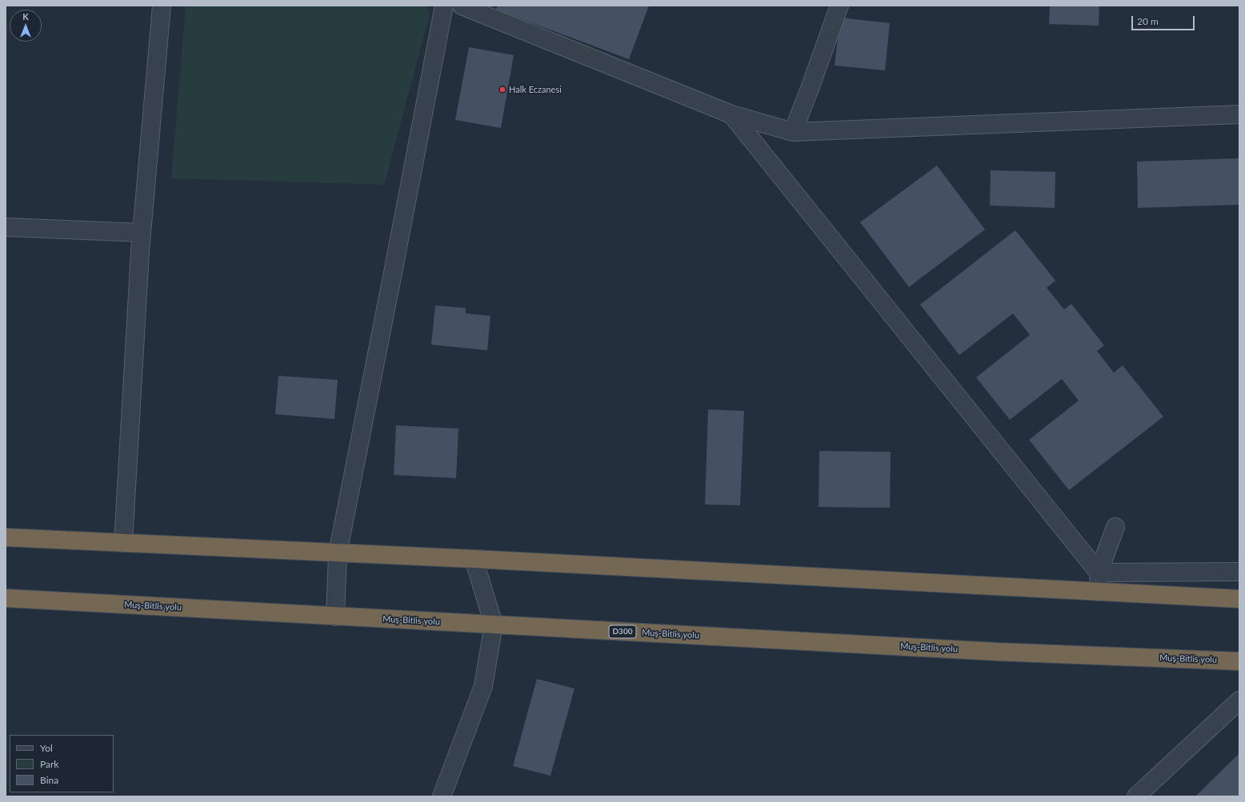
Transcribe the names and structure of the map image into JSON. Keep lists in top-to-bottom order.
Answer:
{
  "streets": {
    "highway": ["Muş-Bitlis yolu", "D300"]
  },
  "places": ["Halk Eczanesi"],
  "legend": ["Yol", "Park", "Bina"],
  "scale_bar": "20 m",
  "north": "top"
}
